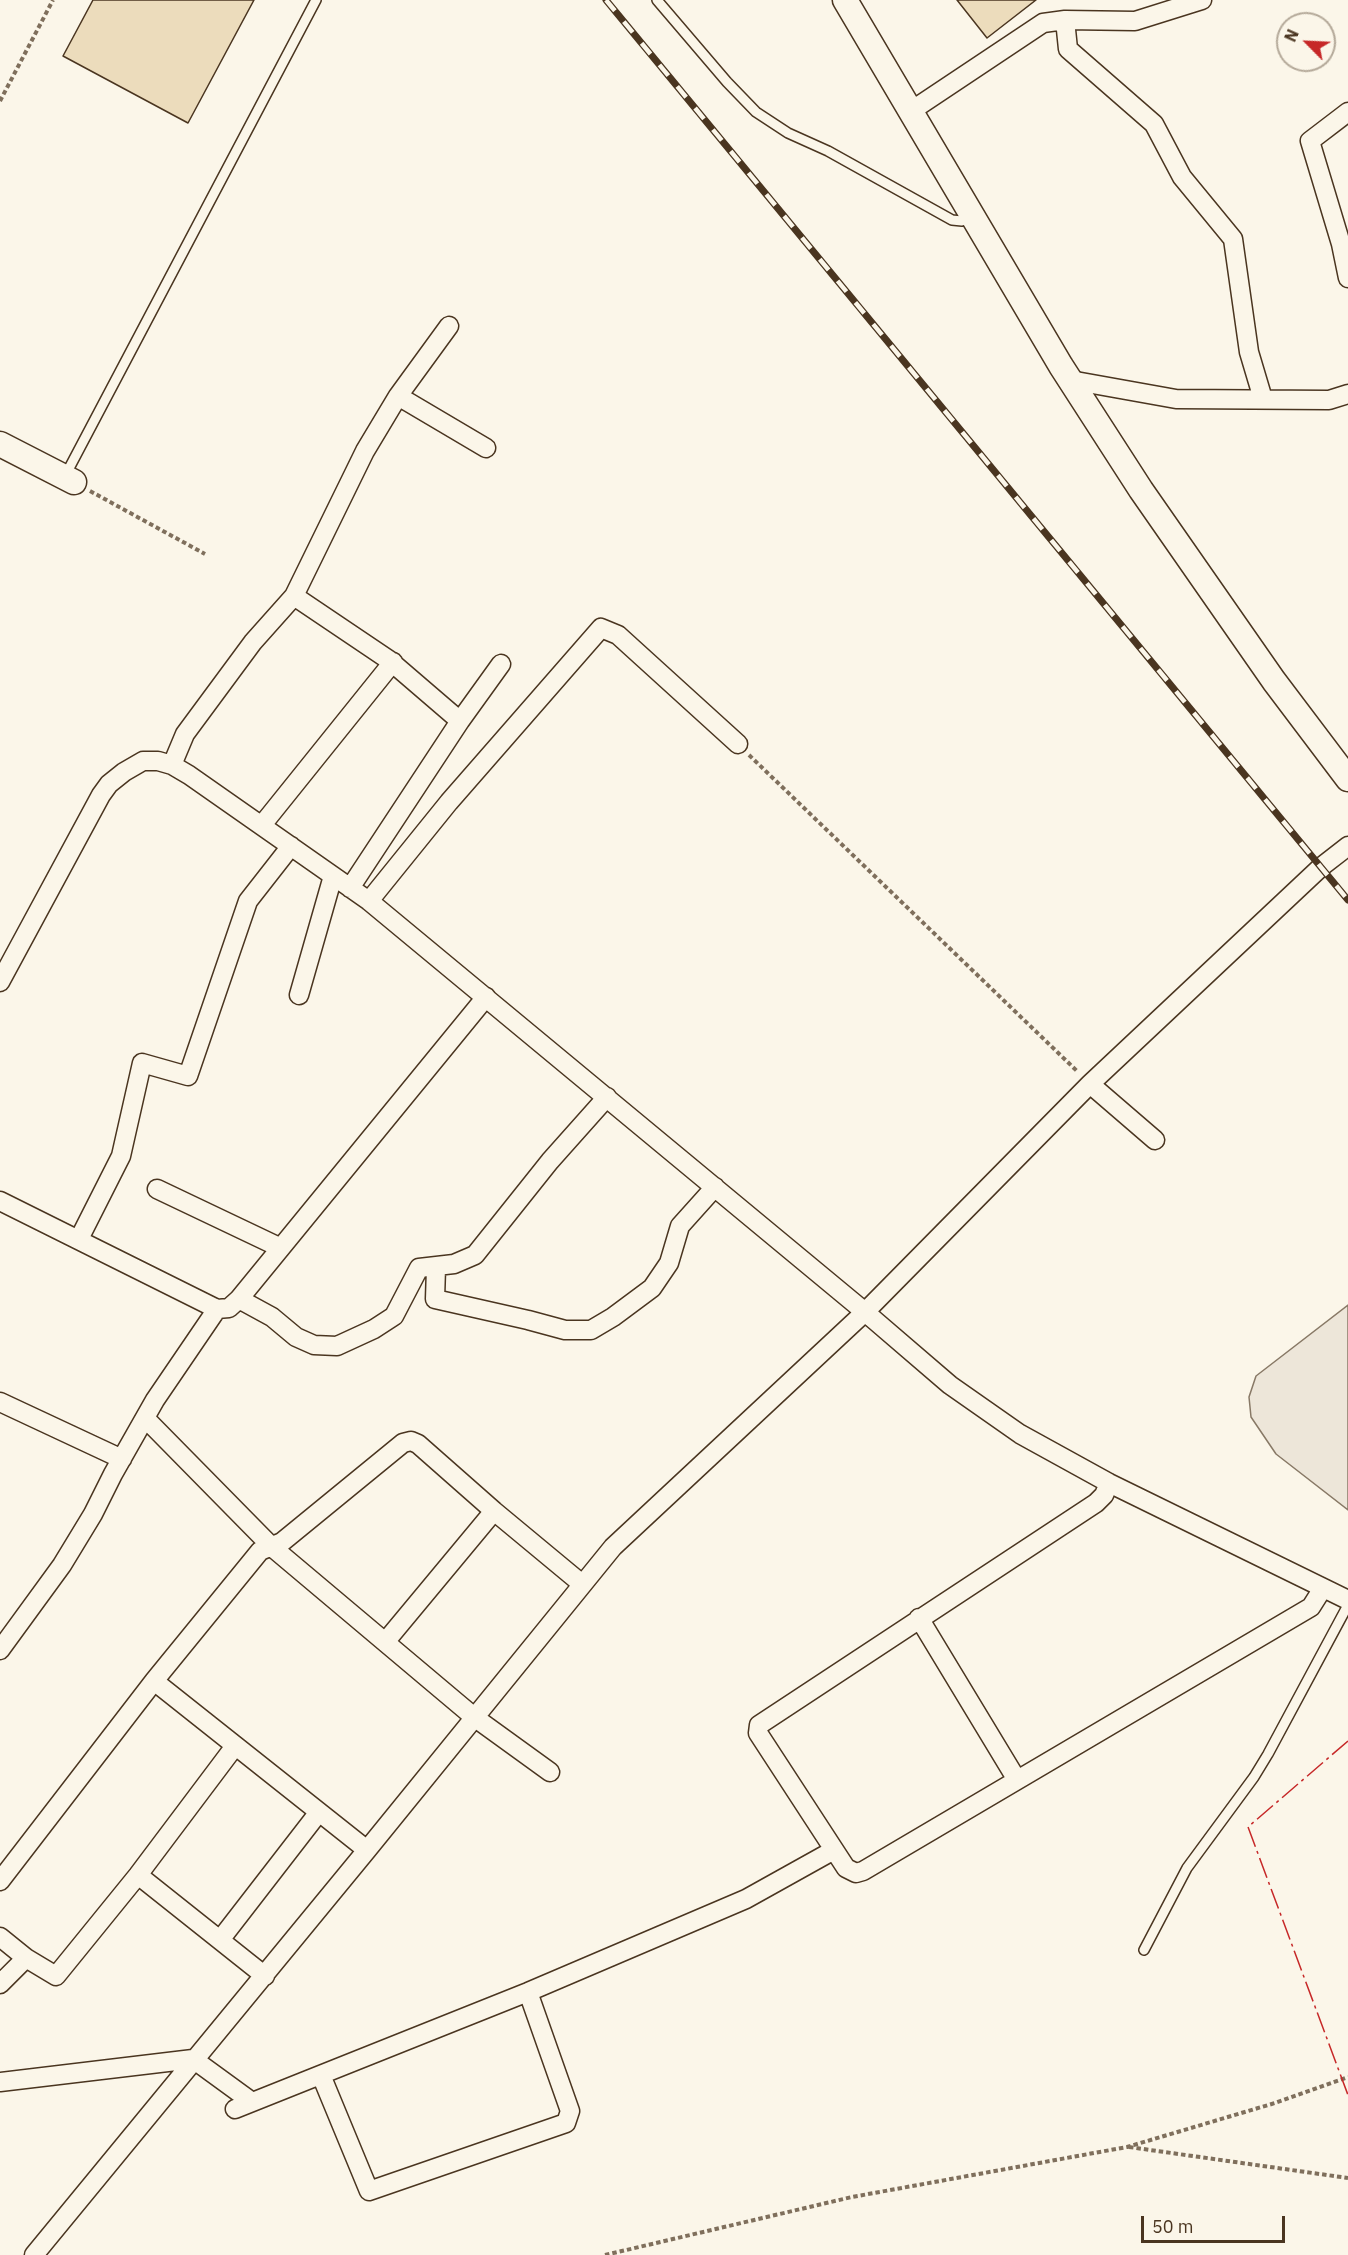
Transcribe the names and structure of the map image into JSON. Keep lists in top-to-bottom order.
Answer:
{
  "scale_bar": "50 m",
  "north": "top left"
}
